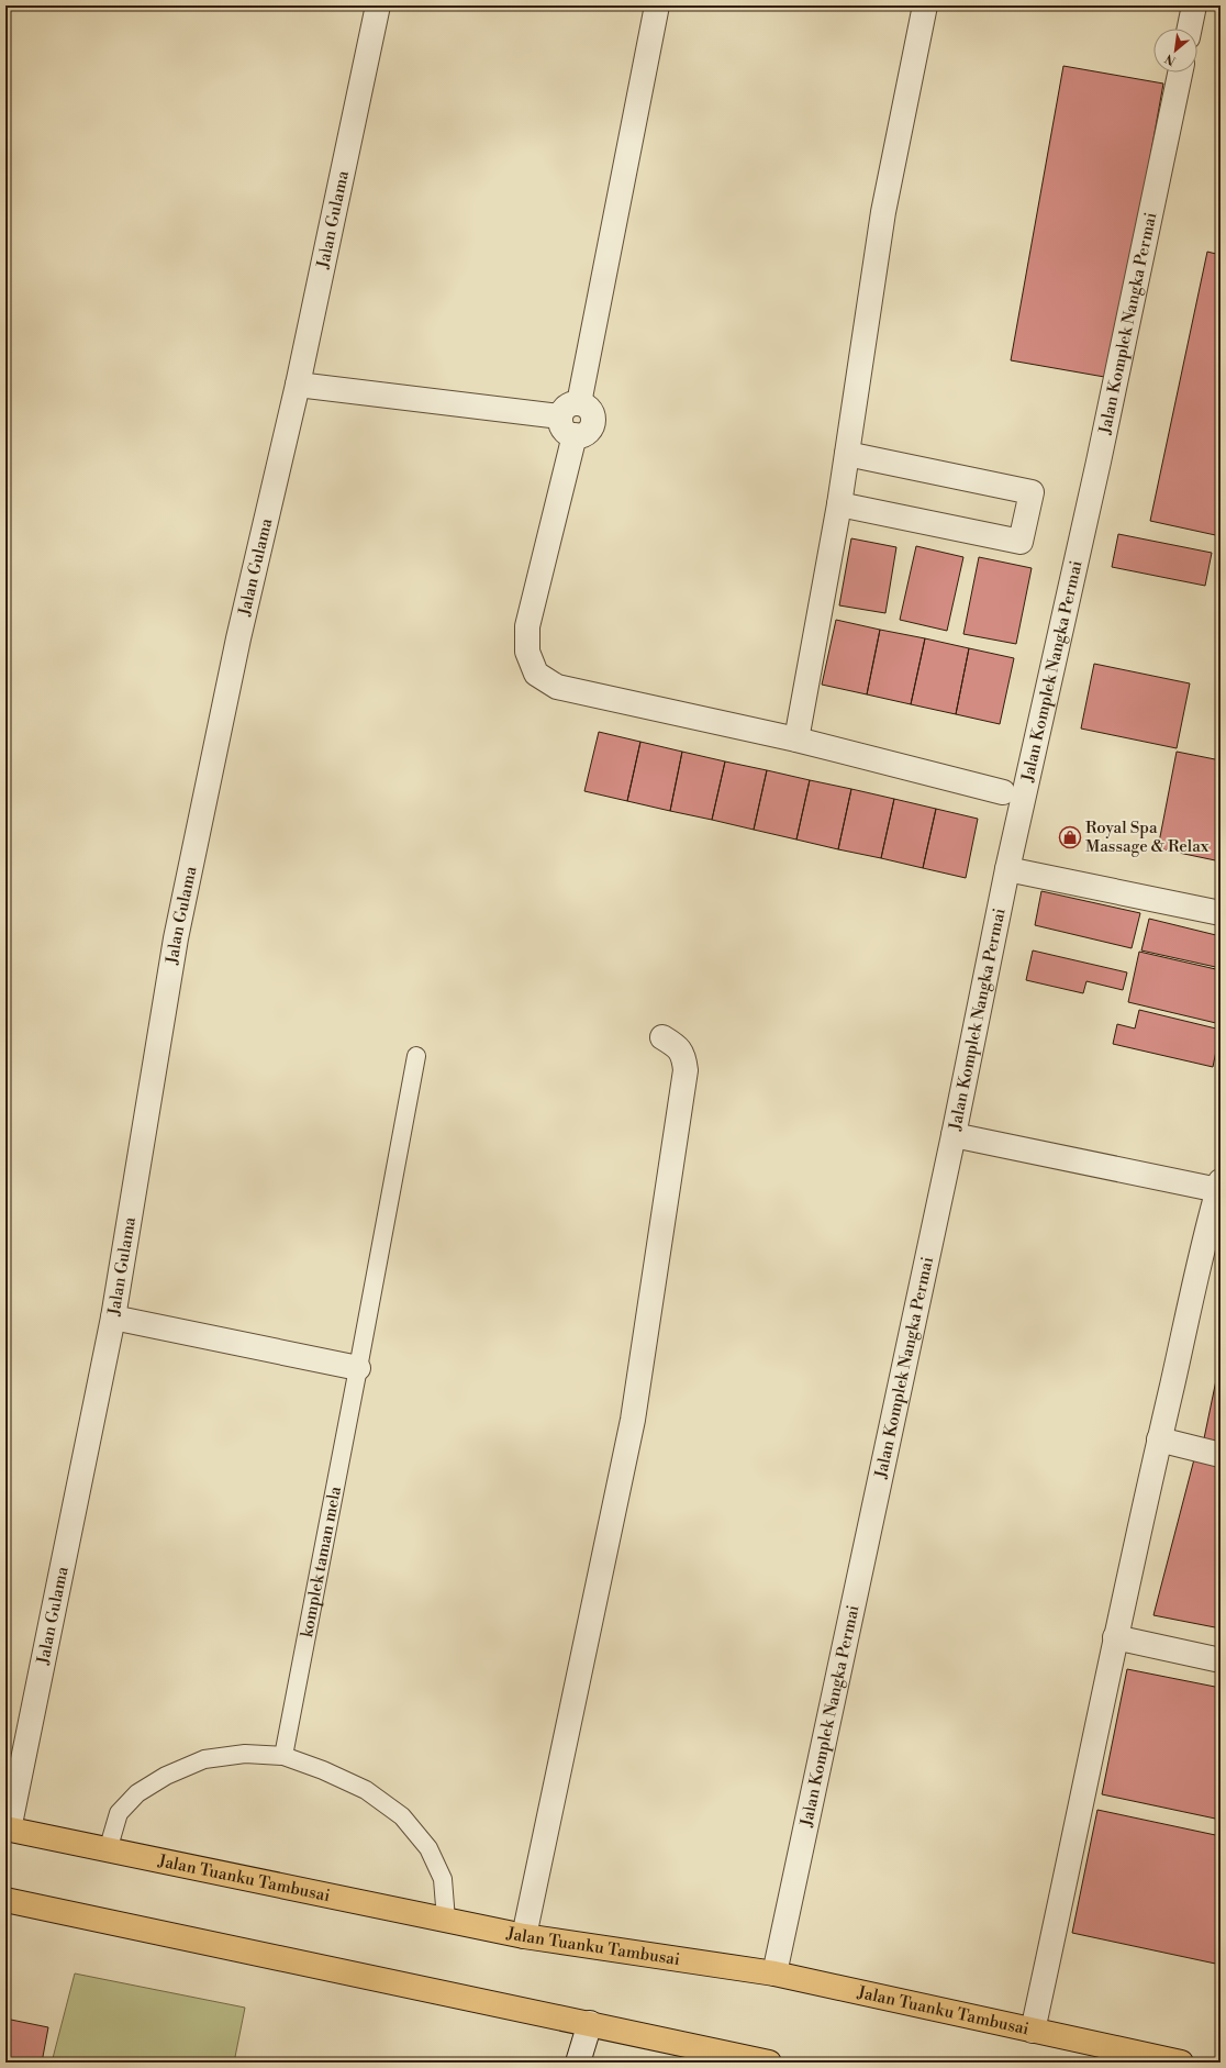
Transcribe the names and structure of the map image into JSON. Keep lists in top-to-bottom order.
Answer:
{
  "streets": {
    "main road": ["Jalan Tuanku Tambusai"],
    "street": ["Jalan Gulama", "Jalan Komplek Nangka Permai"],
    "lane": ["komplek taman mela"]
  },
  "crossings": [
    ["Jalan Gulama", "Jalan Tuanku Tambusai"],
    ["Jalan Komplek Nangka Permai", "Jalan Tuanku Tambusai"]
  ],
  "places": {
    "shop": ["Royal Spa Massage & Relax"]
  },
  "north": "bottom left"
}
